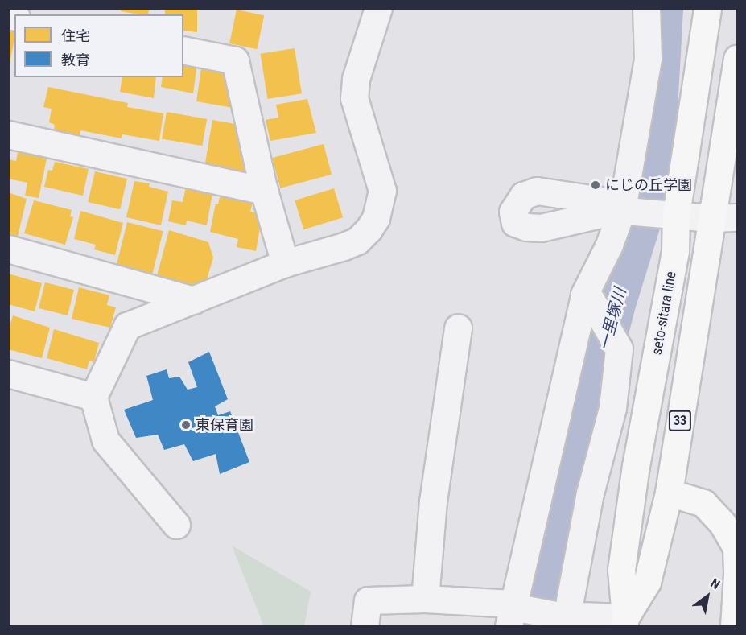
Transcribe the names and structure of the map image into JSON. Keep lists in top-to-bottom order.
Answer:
{
  "streets": {
    "main road": ["seto-sitara line", "33"]
  },
  "crossings": [
    ["seto-sitara line", "33"]
  ],
  "water": ["一里塚川"],
  "places": ["にじの丘学園", "東保育園"],
  "legend": ["住宅", "教育"],
  "north": "top right"
}
